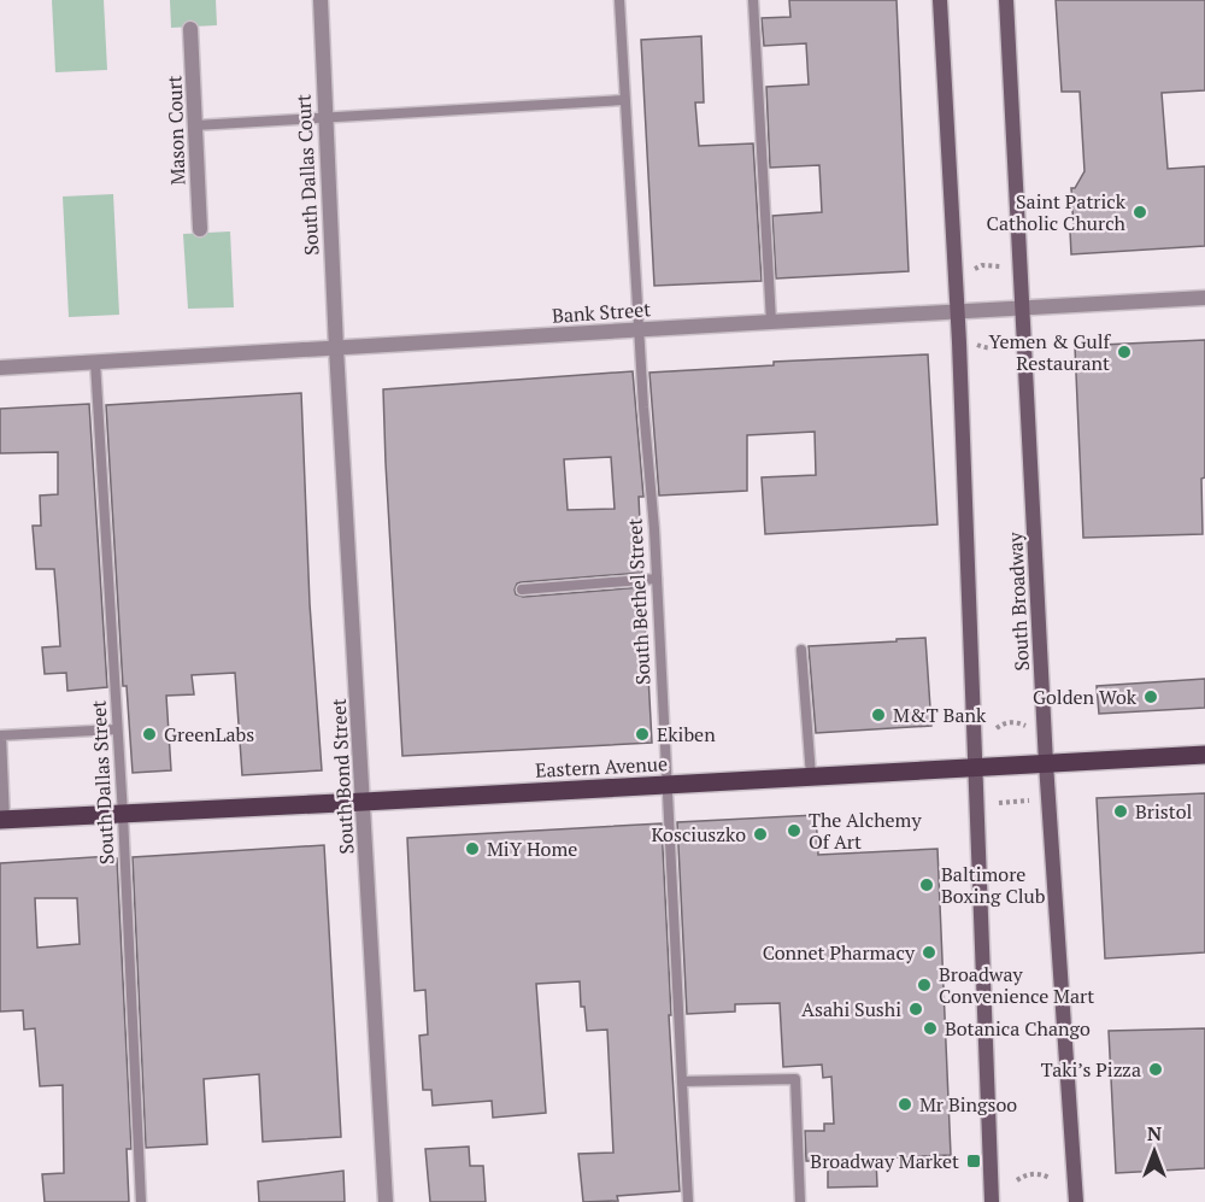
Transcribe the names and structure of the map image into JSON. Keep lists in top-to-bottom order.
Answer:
{
  "streets": {
    "main road": ["South Broadway", "Eastern Avenue"],
    "street": [
      "Mason Court",
      "South Dallas Court",
      "Bank Street",
      "South Bond Street"
    ],
    "lane": ["South Bethel Street", "South Dallas Street"]
  },
  "crossings": [
    ["South Dallas Court", "Bank Street"],
    ["South Dallas Court", "South Bond Street"],
    ["Bank Street", "South Bethel Street"],
    ["Bank Street", "South Broadway"],
    ["Bank Street", "South Bond Street"],
    ["Bank Street", "South Dallas Street"],
    ["South Bethel Street", "Eastern Avenue"],
    ["South Broadway", "Eastern Avenue"],
    ["Eastern Avenue", "South Bond Street"],
    ["Eastern Avenue", "South Dallas Street"]
  ],
  "places": {
    "other": [
      "Saint Patrick Catholic Church",
      "Yemen & Gulf Restaurant",
      "Golden Wok",
      "M&T Bank",
      "GreenLabs",
      "Ekiben",
      "Bristol",
      "The Alchemy Of Art",
      "Kosciuszko",
      "MiY Home",
      "Baltimore Boxing Club",
      "Connet Pharmacy",
      "Broadway Convenience Mart",
      "Asahi Sushi",
      "Botanica Chango",
      "Taki’s Pizza",
      "Mr Bingsoo"
    ],
    "transit": ["Broadway Market"]
  },
  "north": "top"
}
